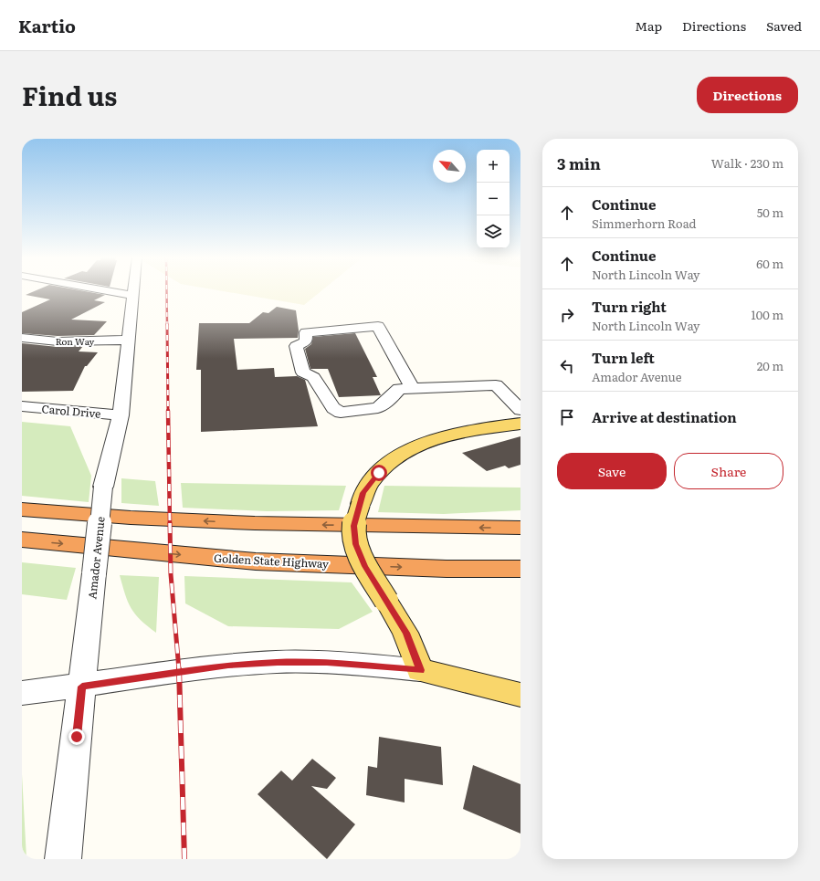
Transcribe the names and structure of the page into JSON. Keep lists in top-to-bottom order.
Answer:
{
  "streets": {
    "highway": ["Golden State Highway"],
    "street": ["Ron Way", "Carol Drive", "Amador Avenue"]
  },
  "crossings": [
    ["Ron Way", "Amador Avenue"],
    ["Carol Drive", "Amador Avenue"]
  ],
  "north": "top left",
  "page": {
    "header": "Kartio",
    "nav": ["Map", "Directions", "Saved"],
    "title": "Find us",
    "buttons": [
      "Directions",
      ["Save", "Share"]
    ],
    "heading": ["3 min", "Walk · 230 m"],
    "map_buttons": ["+", "−"],
    "list": [
      ["Continue", "Simmerhorn Road", "50 m"],
      ["Continue", "North Lincoln Way", "60 m"],
      ["Turn right", "North Lincoln Way", "100 m"],
      ["Turn left", "Amador Avenue", "20 m"],
      "Arrive at destination"
    ]
  }
}
